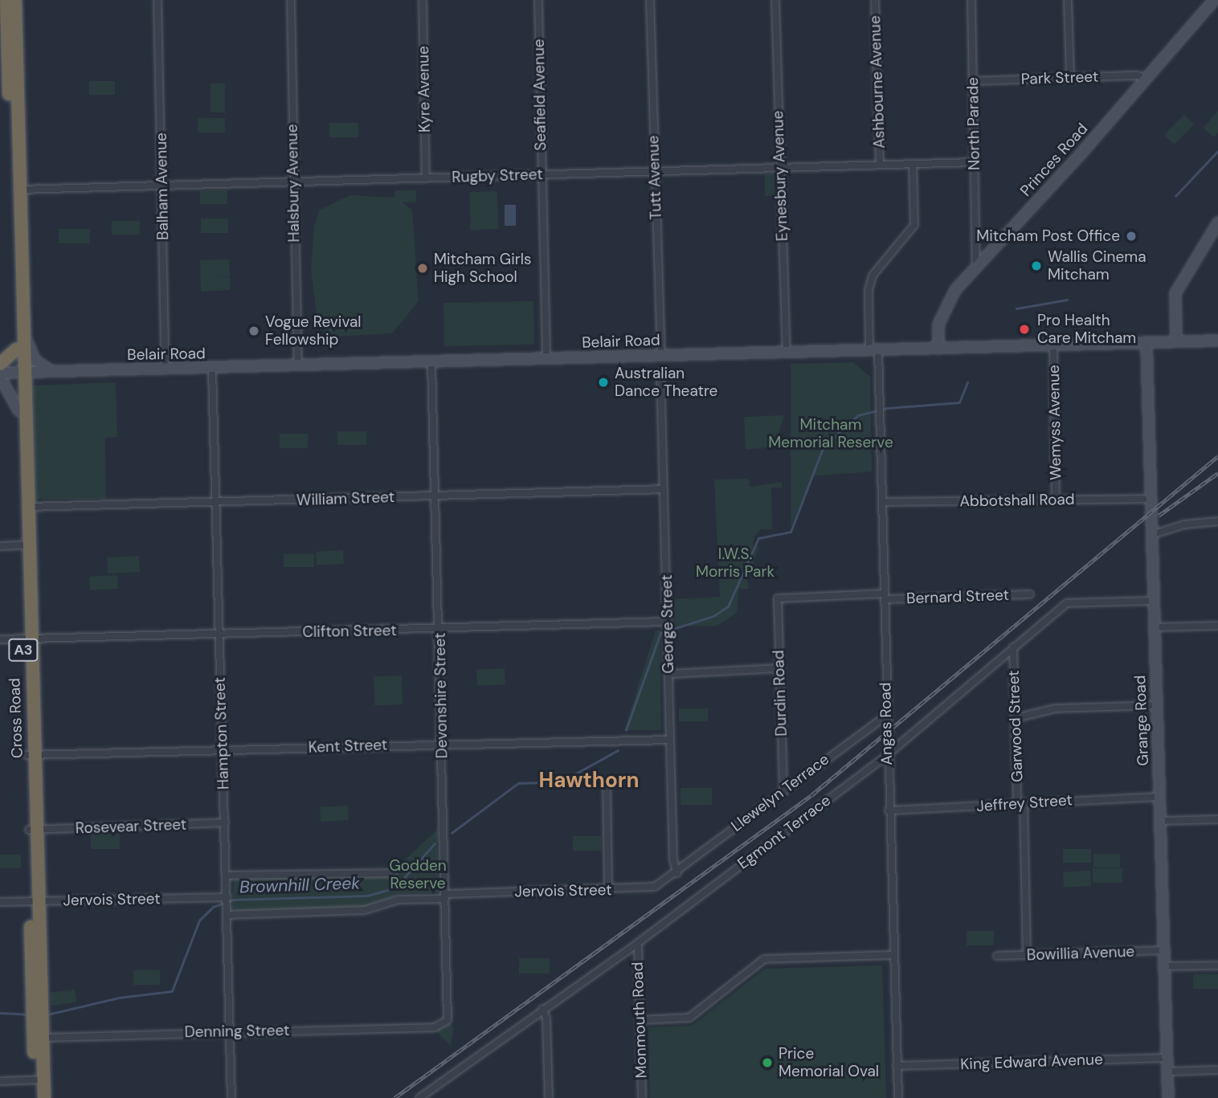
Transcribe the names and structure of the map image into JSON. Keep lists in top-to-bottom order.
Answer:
{
  "streets": {
    "highway": ["A3", "Cross Road"],
    "street": [
      "Park Street",
      "Ashbourne Avenue",
      "Kyre Avenue",
      "Seafield Avenue",
      "North Parade",
      "Princes Road",
      "Rugby Street",
      "Eynesbury Avenue",
      "Tutt Avenue",
      "Halsbury Avenue",
      "Balham Avenue",
      "Belair Road",
      "Wemyss Avenue",
      "William Street",
      "Abbotshall Road",
      "Bernard Street",
      "George Street",
      "Clifton Street",
      "Durdin Road",
      "Devonshire Street",
      "Grange Road",
      "Angas Road",
      "Garwood Street",
      "Hampton Street",
      "Kent Street",
      "Llewelyn Terrace",
      "Jeffrey Street",
      "Rosevear Street",
      "Egmont Terrace",
      "Jervois Street",
      "Bowillia Avenue",
      "Monmouth Road",
      "Denning Street",
      "King Edward Avenue"
    ]
  },
  "crossings": [
    ["Park Street", "North Parade"],
    ["Park Street", "Princes Road"],
    ["Ashbourne Avenue", "Rugby Street"],
    ["Kyre Avenue", "Rugby Street"],
    ["Seafield Avenue", "Rugby Street"],
    ["Seafield Avenue", "Belair Road"],
    ["North Parade", "Princes Road"],
    ["North Parade", "Rugby Street"],
    ["Princes Road", "Belair Road"],
    ["Rugby Street", "Eynesbury Avenue"],
    ["Rugby Street", "Tutt Avenue"],
    ["Rugby Street", "Halsbury Avenue"],
    ["Rugby Street", "Balham Avenue"],
    ["Rugby Street", "Cross Road"],
    ["Rugby Street", "Angas Road"],
    ["Eynesbury Avenue", "Belair Road"],
    ["Tutt Avenue", "Belair Road"],
    ["Halsbury Avenue", "Belair Road"],
    ["Balham Avenue", "Belair Road"],
    ["Belair Road", "Wemyss Avenue"],
    ["Belair Road", "Devonshire Street"],
    ["Belair Road", "Cross Road"],
    ["Belair Road", "Grange Road"],
    ["Belair Road", "Angas Road"],
    ["Belair Road", "Hampton Street"],
    ["Wemyss Avenue", "Abbotshall Road"],
    ["William Street", "George Street"],
    ["William Street", "Devonshire Street"],
    ["William Street", "Cross Road"],
    ["William Street", "Hampton Street"],
    ["Abbotshall Road", "Grange Road"],
    ["Abbotshall Road", "Angas Road"],
    ["Bernard Street", "Durdin Road"],
    ["Bernard Street", "Angas Road"],
    ["George Street", "Clifton Street"],
    ["George Street", "Kent Street"],
    ["George Street", "Llewelyn Terrace"],
    ["George Street", "Jervois Street"],
    ["Clifton Street", "Devonshire Street"],
    ["Clifton Street", "Cross Road"],
    ["Clifton Street", "Hampton Street"],
    ["Durdin Road", "Llewelyn Terrace"],
    ["Devonshire Street", "Kent Street"],
    ["Devonshire Street", "Jervois Street"],
    ["Devonshire Street", "Denning Street"],
    ["Cross Road", "Kent Street"],
    ["Cross Road", "Rosevear Street"],
    ["Cross Road", "Jervois Street"],
    ["Cross Road", "Denning Street"],
    ["Grange Road", "Jeffrey Street"],
    ["Grange Road", "Egmont Terrace"],
    ["Grange Road", "Bowillia Avenue"],
    ["Grange Road", "King Edward Avenue"],
    ["Angas Road", "Llewelyn Terrace"],
    ["Angas Road", "Jeffrey Street"],
    ["Angas Road", "Egmont Terrace"],
    ["Angas Road", "King Edward Avenue"],
    ["Garwood Street", "Jeffrey Street"],
    ["Garwood Street", "Egmont Terrace"],
    ["Garwood Street", "Bowillia Avenue"],
    ["Hampton Street", "Kent Street"],
    ["Hampton Street", "Rosevear Street"],
    ["Hampton Street", "Jervois Street"],
    ["Hampton Street", "Denning Street"],
    ["Llewelyn Terrace", "Jervois Street"],
    ["Egmont Terrace", "Monmouth Road"]
  ],
  "districts": ["Hawthorn"],
  "water": ["Brownhill Creek"],
  "parks": ["Mitcham Memorial Reserve", "I.W.S. Morris Park", "Godden Reserve"],
  "places": [
    "Mitcham Post Office",
    "Wallis Cinema Mitcham",
    "Mitcham Girls High School",
    "Pro Health Care Mitcham",
    "Vogue Revival Fellowship",
    "Australian Dance Theatre",
    "Price Memorial Oval"
  ]
}
